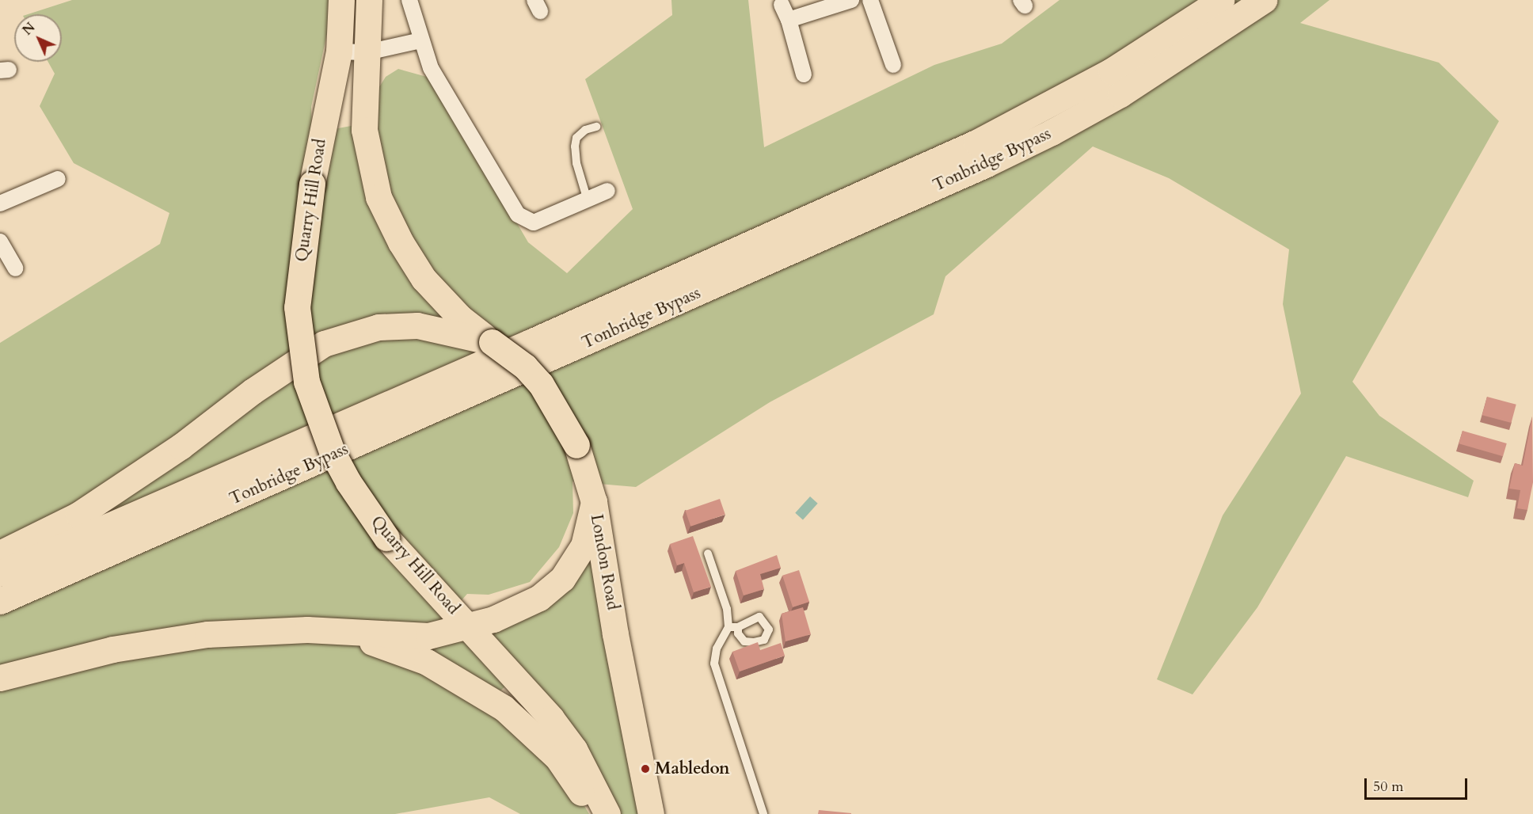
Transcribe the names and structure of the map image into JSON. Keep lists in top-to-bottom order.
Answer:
{
  "streets": {
    "highway": ["Tonbridge Bypass", "Quarry Hill Road", "London Road"]
  },
  "places": ["Mabledon"],
  "scale_bar": "50 m",
  "north": "top left"
}
